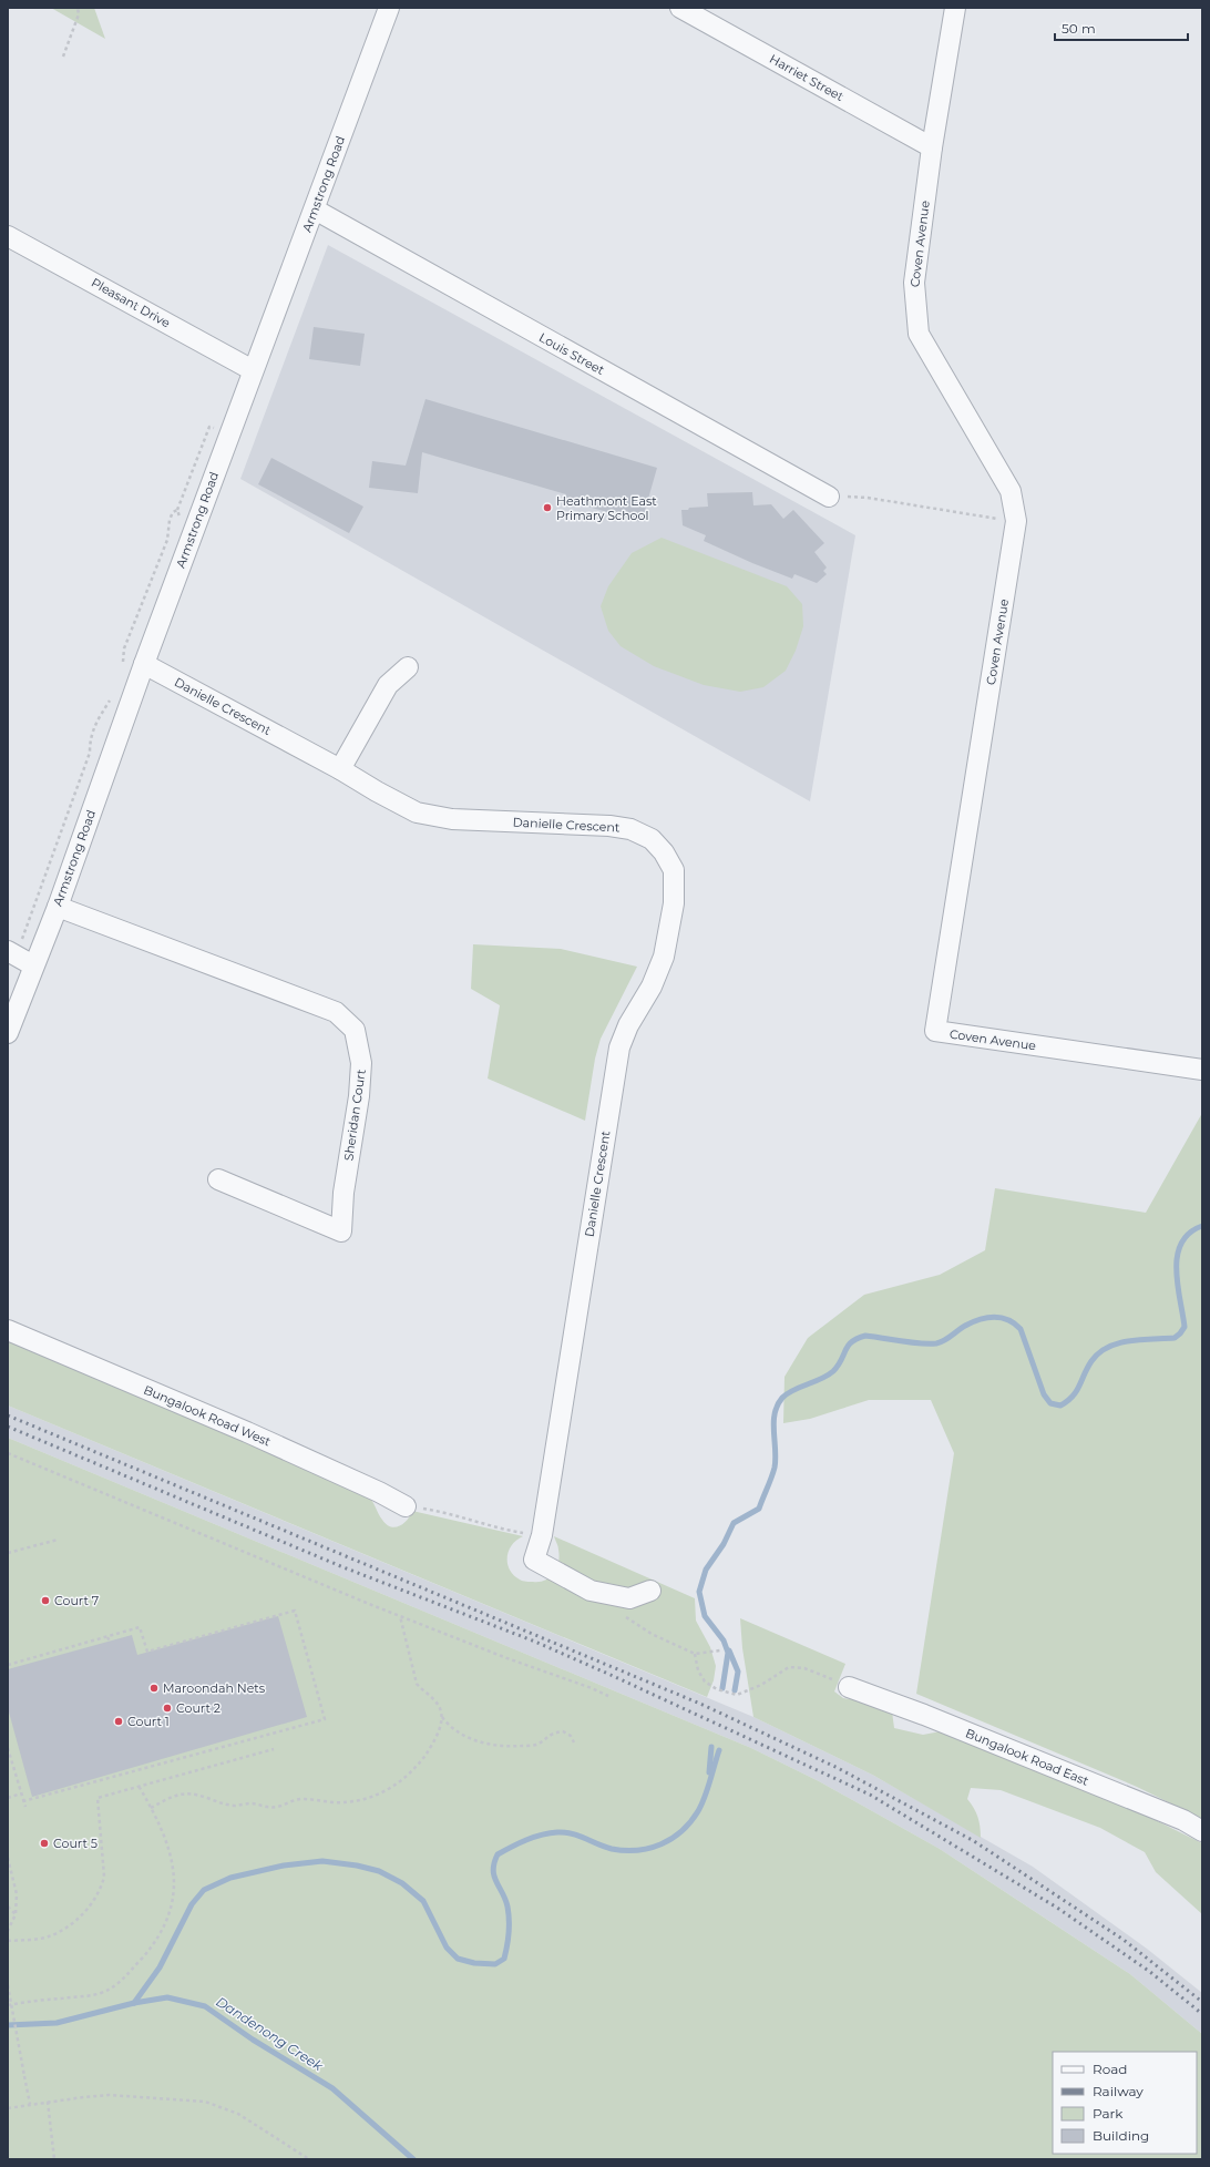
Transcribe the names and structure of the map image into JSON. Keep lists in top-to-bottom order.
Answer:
{
  "streets": {
    "street": [
      "Harriet Street",
      "Armstrong Road",
      "Coven Avenue",
      "Pleasant Drive",
      "Louis Street",
      "Danielle Crescent",
      "Sheridan Court",
      "Bungalook Road West",
      "Bungalook Road East"
    ]
  },
  "crossings": [
    ["Harriet Street", "Coven Avenue"],
    ["Armstrong Road", "Pleasant Drive"],
    ["Armstrong Road", "Louis Street"],
    ["Armstrong Road", "Danielle Crescent"],
    ["Armstrong Road", "Sheridan Court"]
  ],
  "water": ["Dandenong Creek"],
  "places": [
    "Heathmont East Primary School",
    "Court 7",
    "Maroondah Nets",
    "Court 2",
    "Court 1",
    "Court 5"
  ],
  "legend": [
    "Road",
    "Railway",
    "Park",
    "Building"
  ],
  "scale_bar": "50 m"
}
